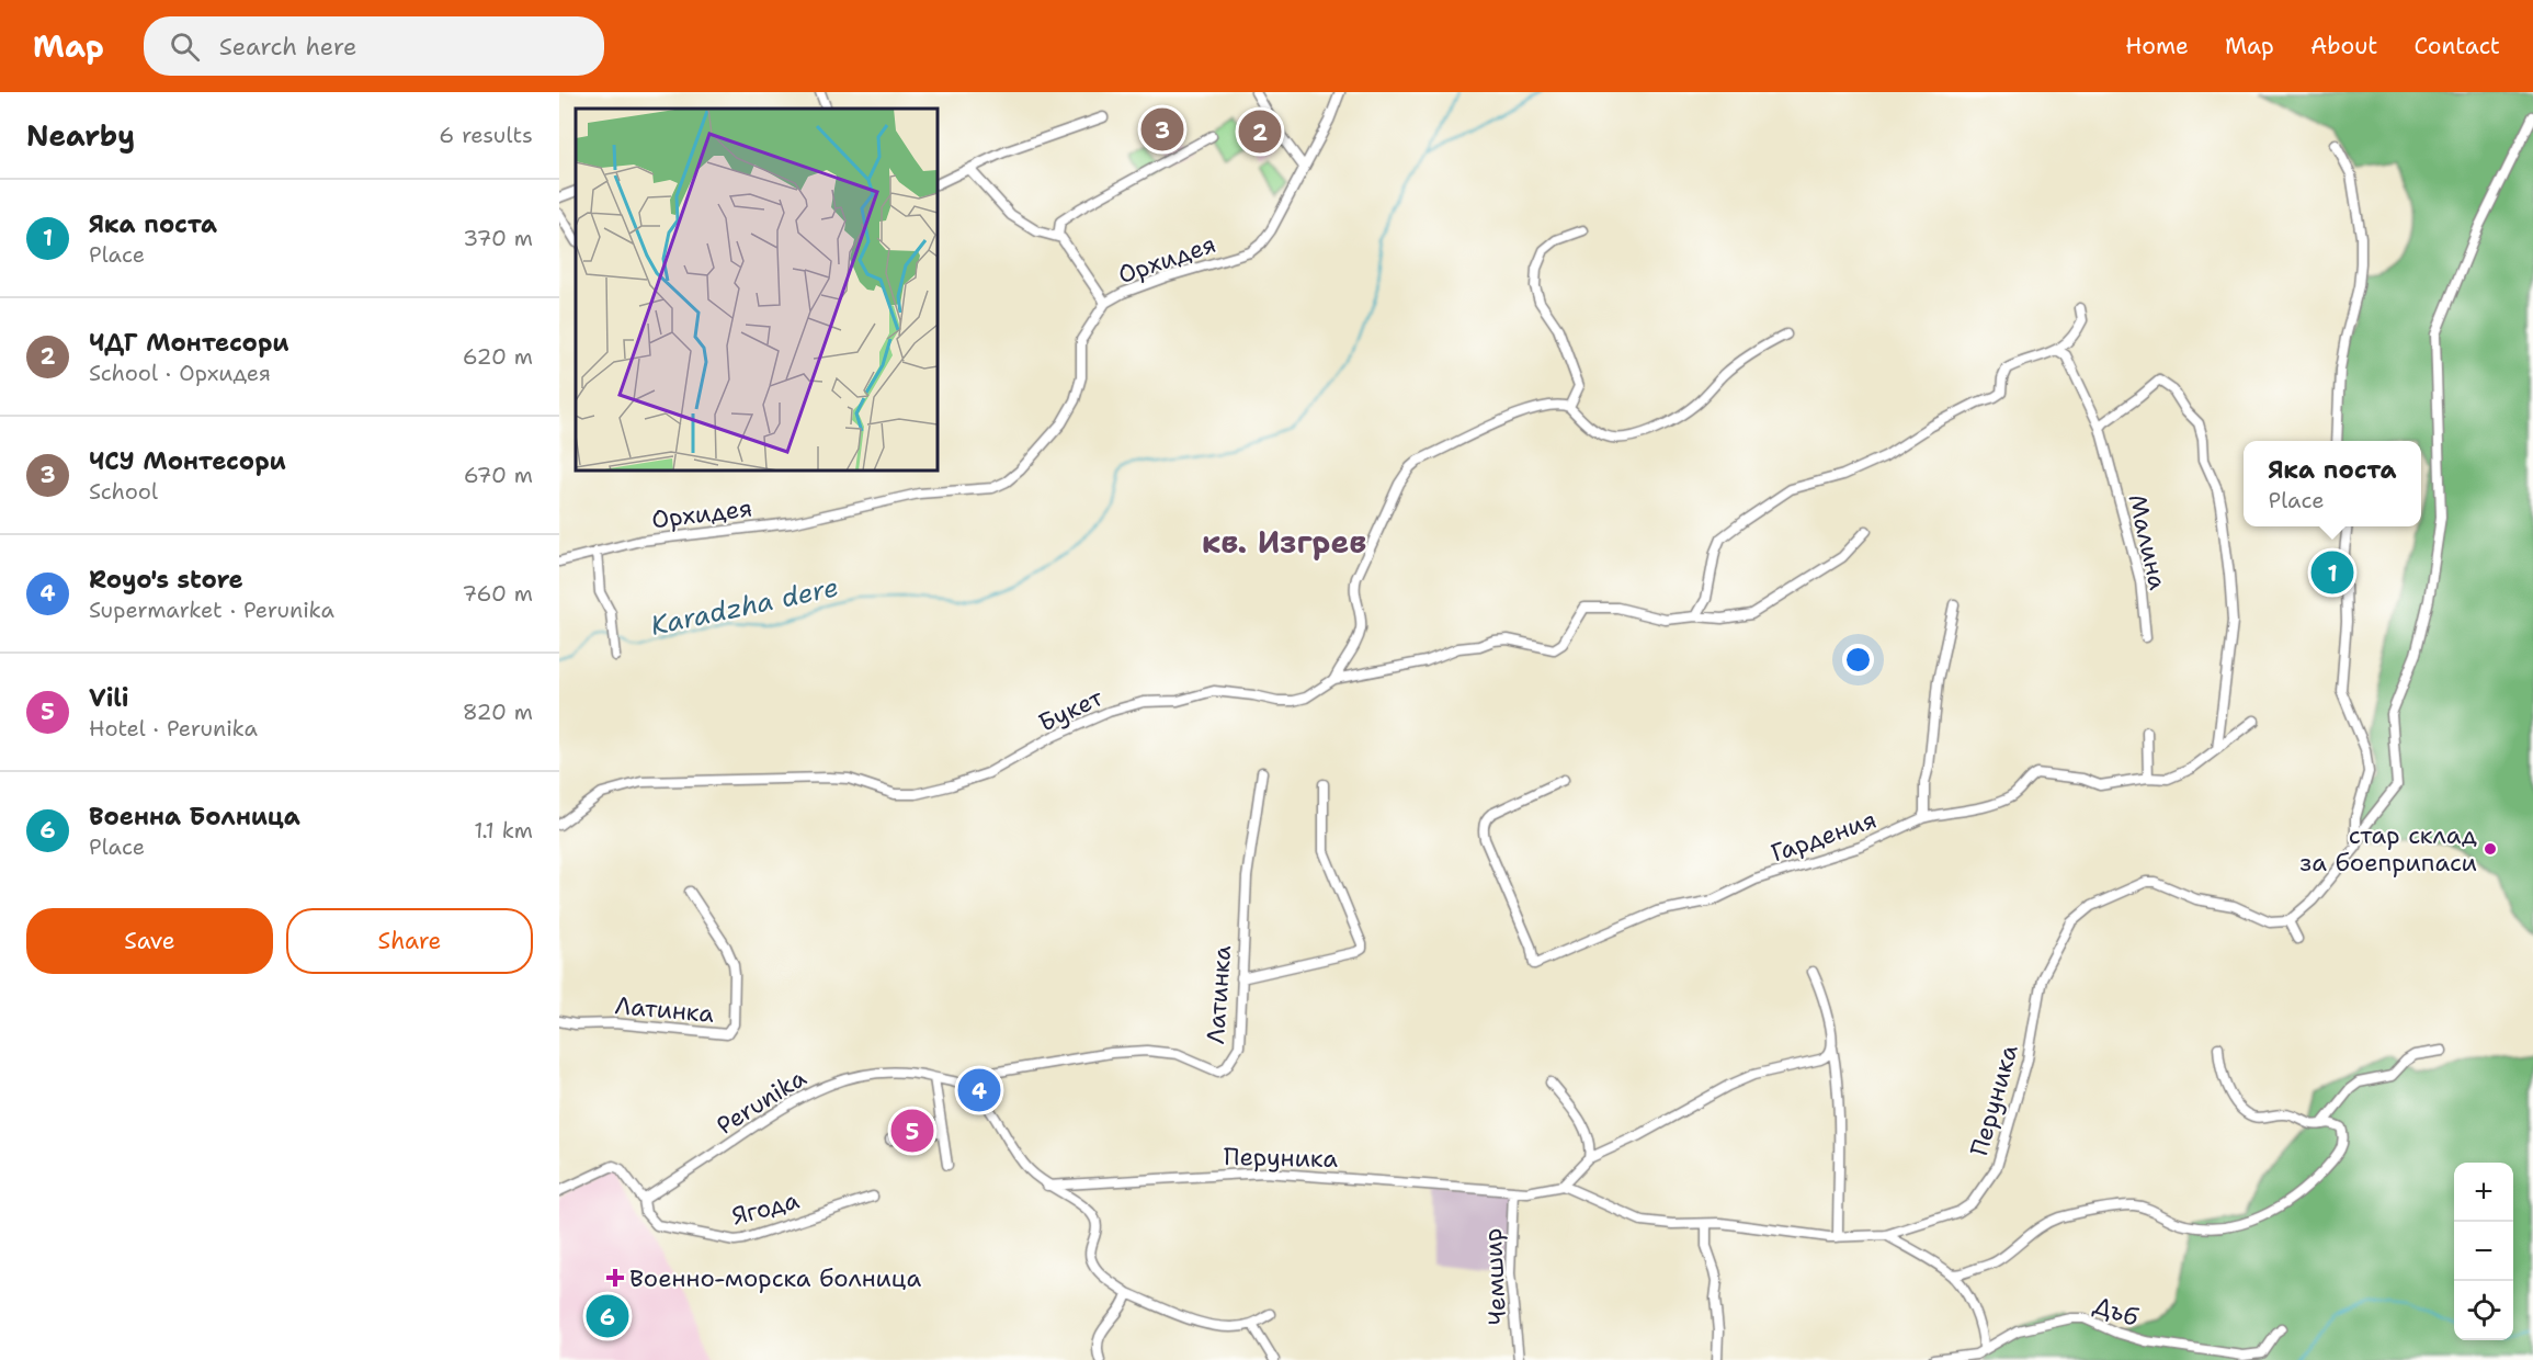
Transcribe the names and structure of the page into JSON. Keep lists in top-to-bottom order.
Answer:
{
  "streets": {
    "street": [
      "Орхидея",
      "Малина",
      "Букет",
      "Гардения",
      "Латинка",
      "Перуника",
      "Perunika",
      "Ягода",
      "Чемшир",
      "Дъб"
    ]
  },
  "crossings": [
    ["Латинка", "Perunika"],
    ["Перуника", "Чемшир"],
    ["Perunika", "Ягода"]
  ],
  "districts": ["кв. Изгрев"],
  "water": ["Karadzha dere"],
  "places": {
    "other": ["стар склад за боеприпаси"],
    "health": ["Военно-морска болница"]
  },
  "page": {
    "header": "Map",
    "search": "Search here",
    "nav": [
      "Home",
      "Map",
      "About",
      "Contact"
    ],
    "heading": ["Nearby", "6 results"],
    "pins": [
      "3",
      "2",
      "1",
      "4",
      "5",
      "6"
    ],
    "list": [
      {
        "mark": "1",
        "name": "Яка поста",
        "note": "Place",
        "value": "370 m"
      },
      {
        "mark": "2",
        "name": "ЧДГ Монтесори",
        "note": "School · Орхидея",
        "value": "620 m"
      },
      {
        "mark": "3",
        "name": "ЧСУ Монтесори",
        "note": "School",
        "value": "670 m"
      },
      {
        "mark": "4",
        "name": "Royo's store",
        "note": "Supermarket · Perunika",
        "value": "760 m"
      },
      {
        "mark": "5",
        "name": "Vili",
        "note": "Hotel · Perunika",
        "value": "820 m"
      },
      {
        "mark": "6",
        "name": "Военна Болница",
        "note": "Place",
        "value": "1.1 km"
      }
    ],
    "popup": ["Яка поста", "Place"],
    "buttons": ["Save", "Share"],
    "map_buttons": ["+", "−"]
  }
}
